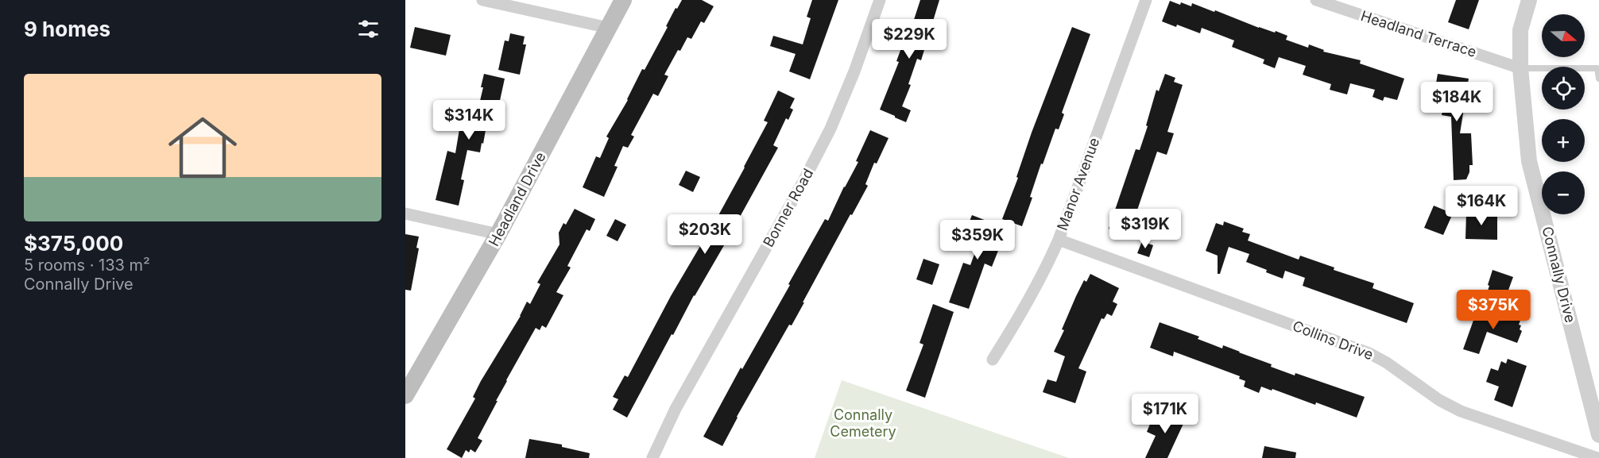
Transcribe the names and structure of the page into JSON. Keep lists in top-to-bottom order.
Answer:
{
  "streets": {
    "main road": ["Headland Drive"],
    "street": [
      "Headland Terrace",
      "Manor Avenue",
      "Bonner Road",
      "Connally Drive",
      "Collins Drive"
    ]
  },
  "crossings": [
    ["Headland Terrace", "Connally Drive"],
    ["Manor Avenue", "Collins Drive"]
  ],
  "parks": ["Connally Cemetery"],
  "north": "right",
  "page": {
    "heading": "9 homes",
    "map_buttons": ["+", "−"],
    "price": [
      "$229K",
      "$184K",
      "$314K",
      "$164K",
      "$319K",
      "$203K",
      "$359K",
      "$375K",
      "$171K"
    ],
    "list": [
      {
        "name": "$375,000",
        "note": "5 rooms · 133 m² · Connally Drive"
      }
    ]
  }
}
